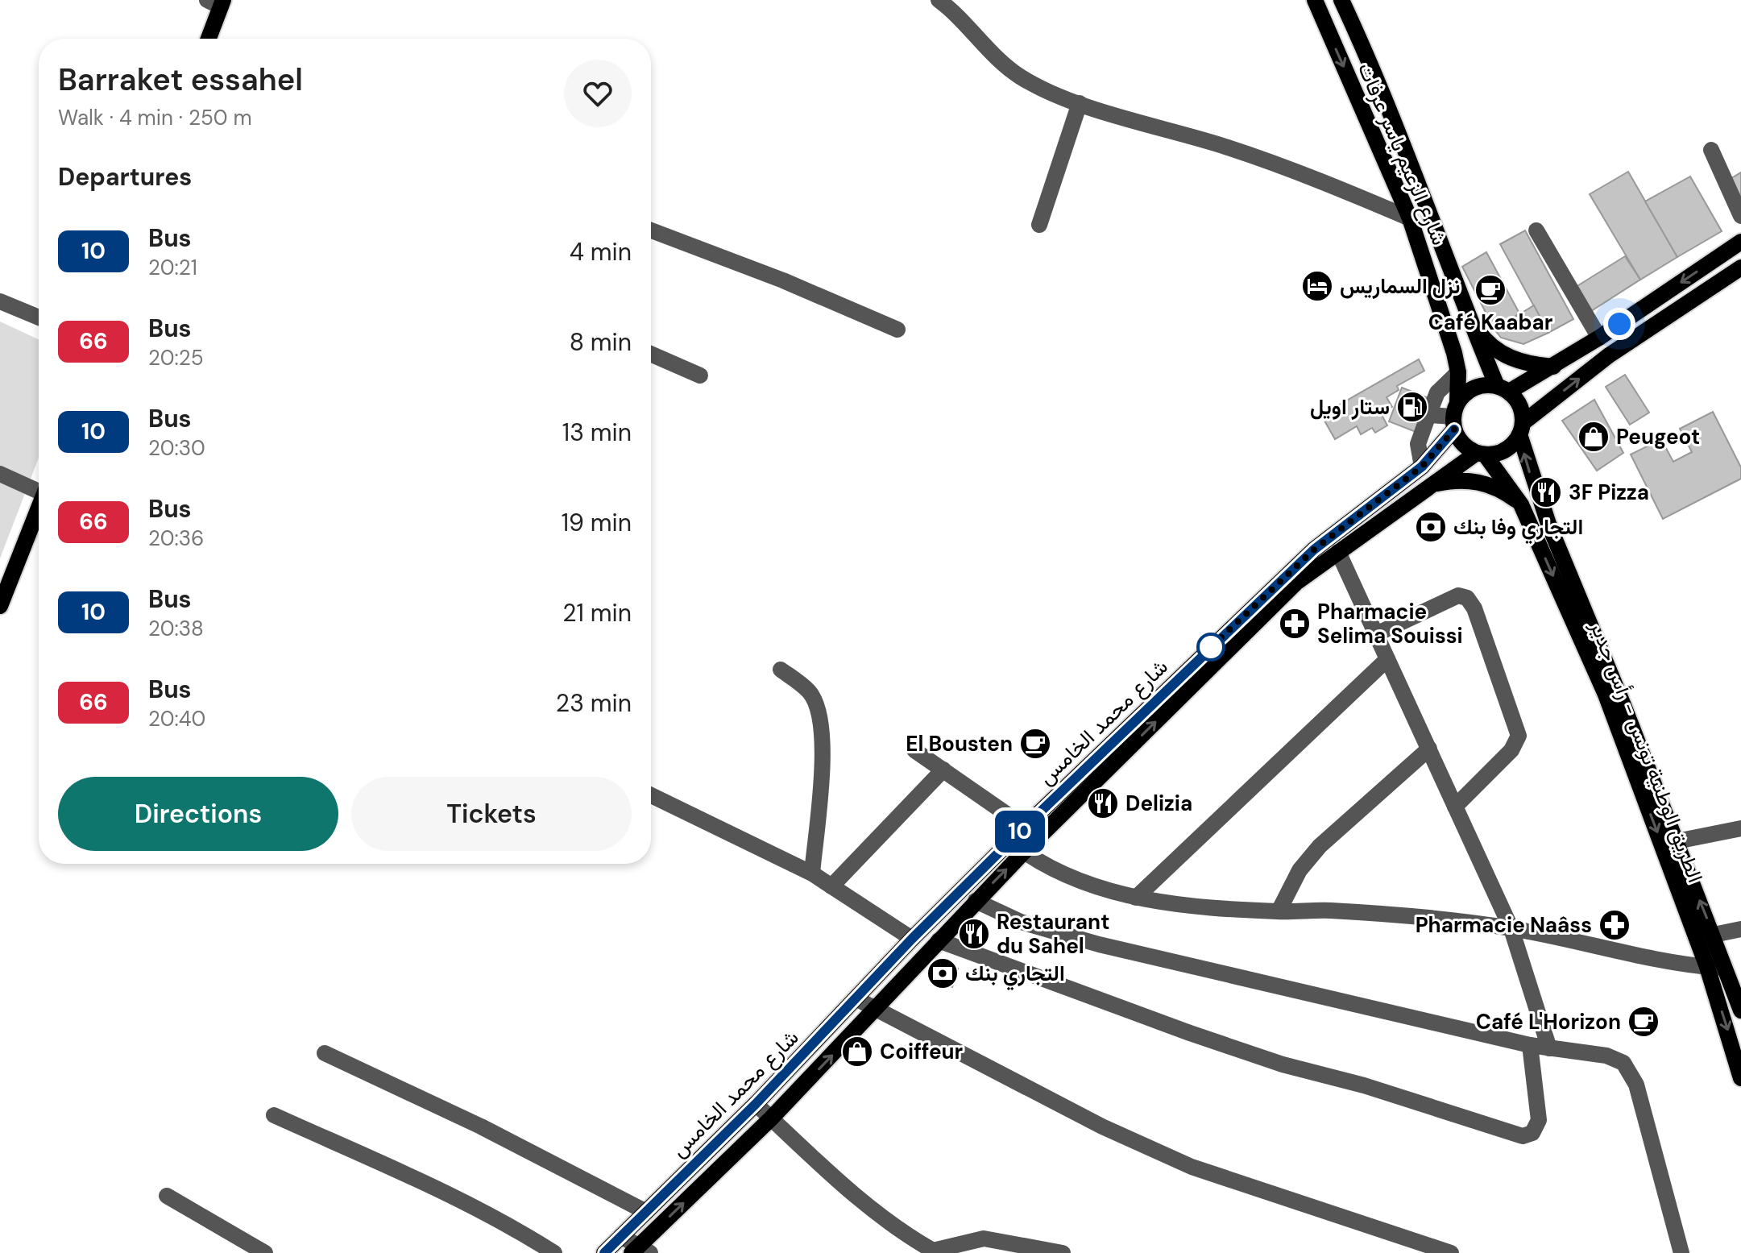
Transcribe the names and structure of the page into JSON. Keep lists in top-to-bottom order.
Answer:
{
  "streets": {
    "main road": ["شارع الزعيم ياسر عرفات", "شارع محمد الخامس", "الطريق الوطنية تونس - رأس جدير"]
  },
  "crossings": [
    ["شارع الزعيم ياسر عرفات", "شارع محمد الخامس"],
    ["شارع الزعيم ياسر عرفات", "الطريق الوطنية تونس - رأس جدير"],
    ["شارع محمد الخامس", "الطريق الوطنية تونس - رأس جدير"]
  ],
  "places": {
    "hotel": ["نزل السماريس"],
    "cafe": ["Café Kaabar", "El Bousten", "Café L'Horizon"],
    "fuel station": ["ستار اويل"],
    "shop": ["Peugeot", "Coiffeur"],
    "restaurant": ["3F Pizza", "Delizia", "Restaurant du Sahel"],
    "bank": ["التجاري وفا بنك", "التجاري بنك"],
    "pharmacy": ["Pharmacie Selima Souissi", "Pharmacie Naâss"]
  },
  "lines": ["bus line 10"],
  "page": {
    "on_map": "10",
    "heading": [
      ["Barraket essahel", "Walk · 4 min · 250 m"],
      "Departures"
    ],
    "list": [
      {
        "mark": "10",
        "name": "Bus",
        "note": "20:21",
        "value": "4 min"
      },
      {
        "mark": "66",
        "name": "Bus",
        "note": "20:25",
        "value": "8 min"
      },
      {
        "mark": "10",
        "name": "Bus",
        "note": "20:30",
        "value": "13 min"
      },
      {
        "mark": "66",
        "name": "Bus",
        "note": "20:36",
        "value": "19 min"
      },
      {
        "mark": "10",
        "name": "Bus",
        "note": "20:38",
        "value": "21 min"
      },
      {
        "mark": "66",
        "name": "Bus",
        "note": "20:40",
        "value": "23 min"
      }
    ],
    "buttons": ["Directions", "Tickets"]
  }
}
